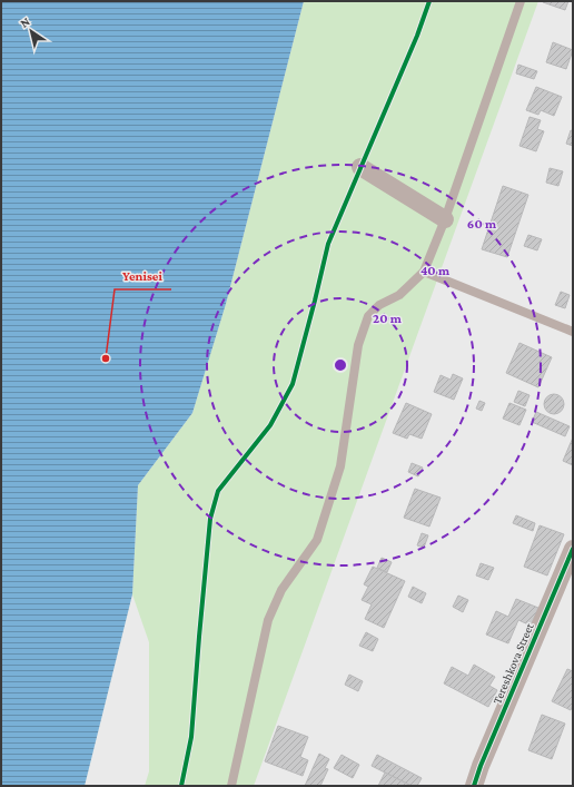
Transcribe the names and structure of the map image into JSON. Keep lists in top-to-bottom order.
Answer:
{
  "streets": {
    "street": ["Tereshkova Street"]
  },
  "places": ["Yenisei"],
  "north": "top left",
  "rings": ["60 m", "40 m", "20 m"]
}
